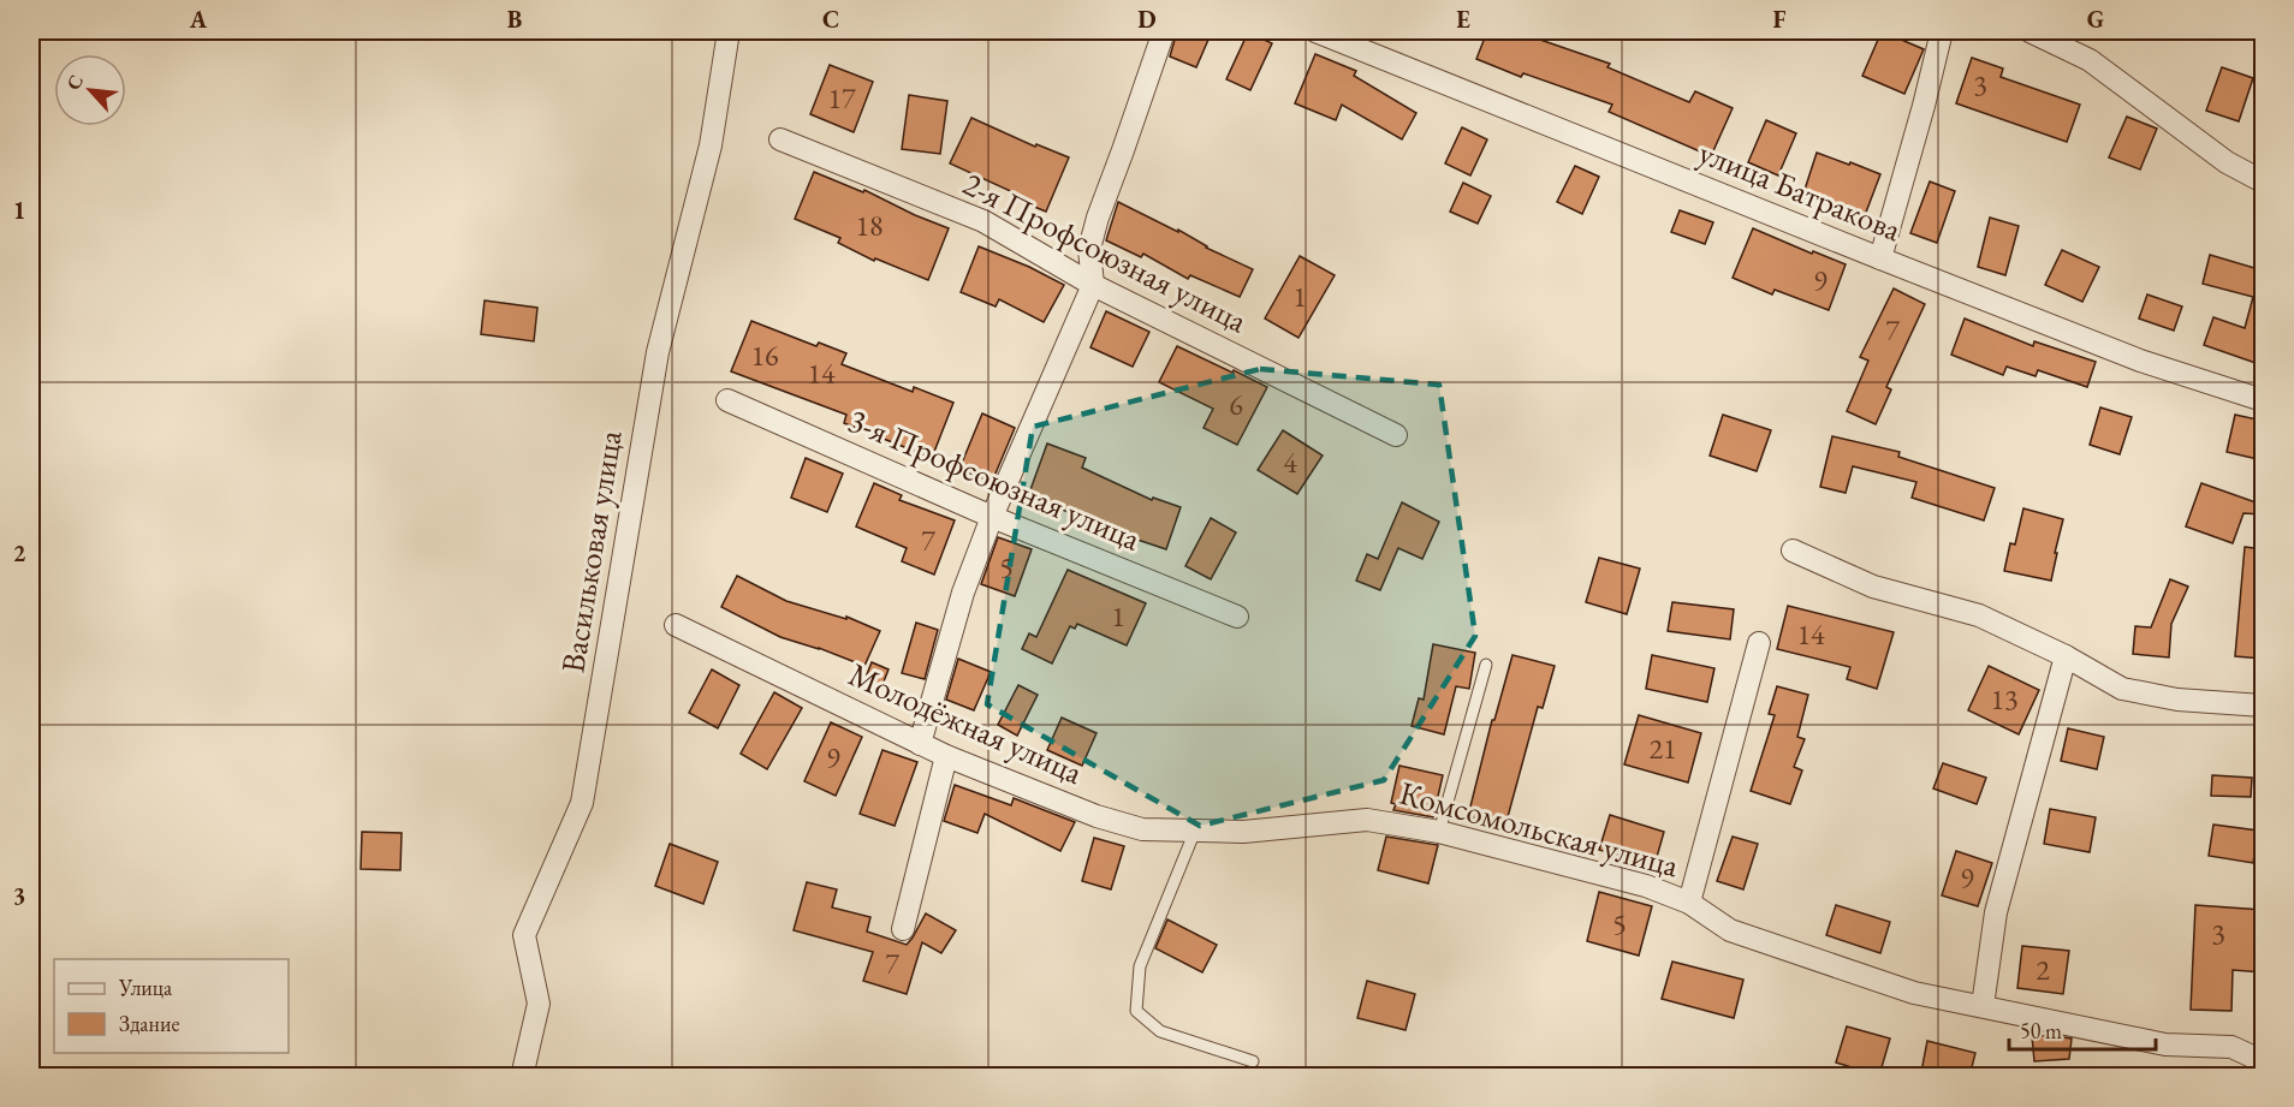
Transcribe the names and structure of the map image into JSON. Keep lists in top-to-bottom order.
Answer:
{
  "streets": {
    "street": [
      "улица Батракова",
      "2-я Профсоюзная улица",
      "3-я Профсоюзная улица",
      "Васильковая улица",
      "Молодёжная улица",
      "Комсомольская улица"
    ]
  },
  "crossings": [
    ["Молодёжная улица", "Комсомольская улица"]
  ],
  "house_numbers": [
    "3",
    "17",
    "18",
    "9",
    "1",
    "7",
    "16",
    "14",
    "6",
    "4",
    "7",
    "5",
    "1",
    "14",
    "13",
    "21",
    "9",
    "9",
    "5",
    "3",
    "7",
    "2"
  ],
  "legend": ["Улица", "Здание"],
  "scale_bar": "50 m",
  "north": "top left",
  "grid": {
    "columns": [
      "A",
      "B",
      "C",
      "D",
      "E",
      "F",
      "G"
    ],
    "rows": ["1", "2", "3"]
  }
}
